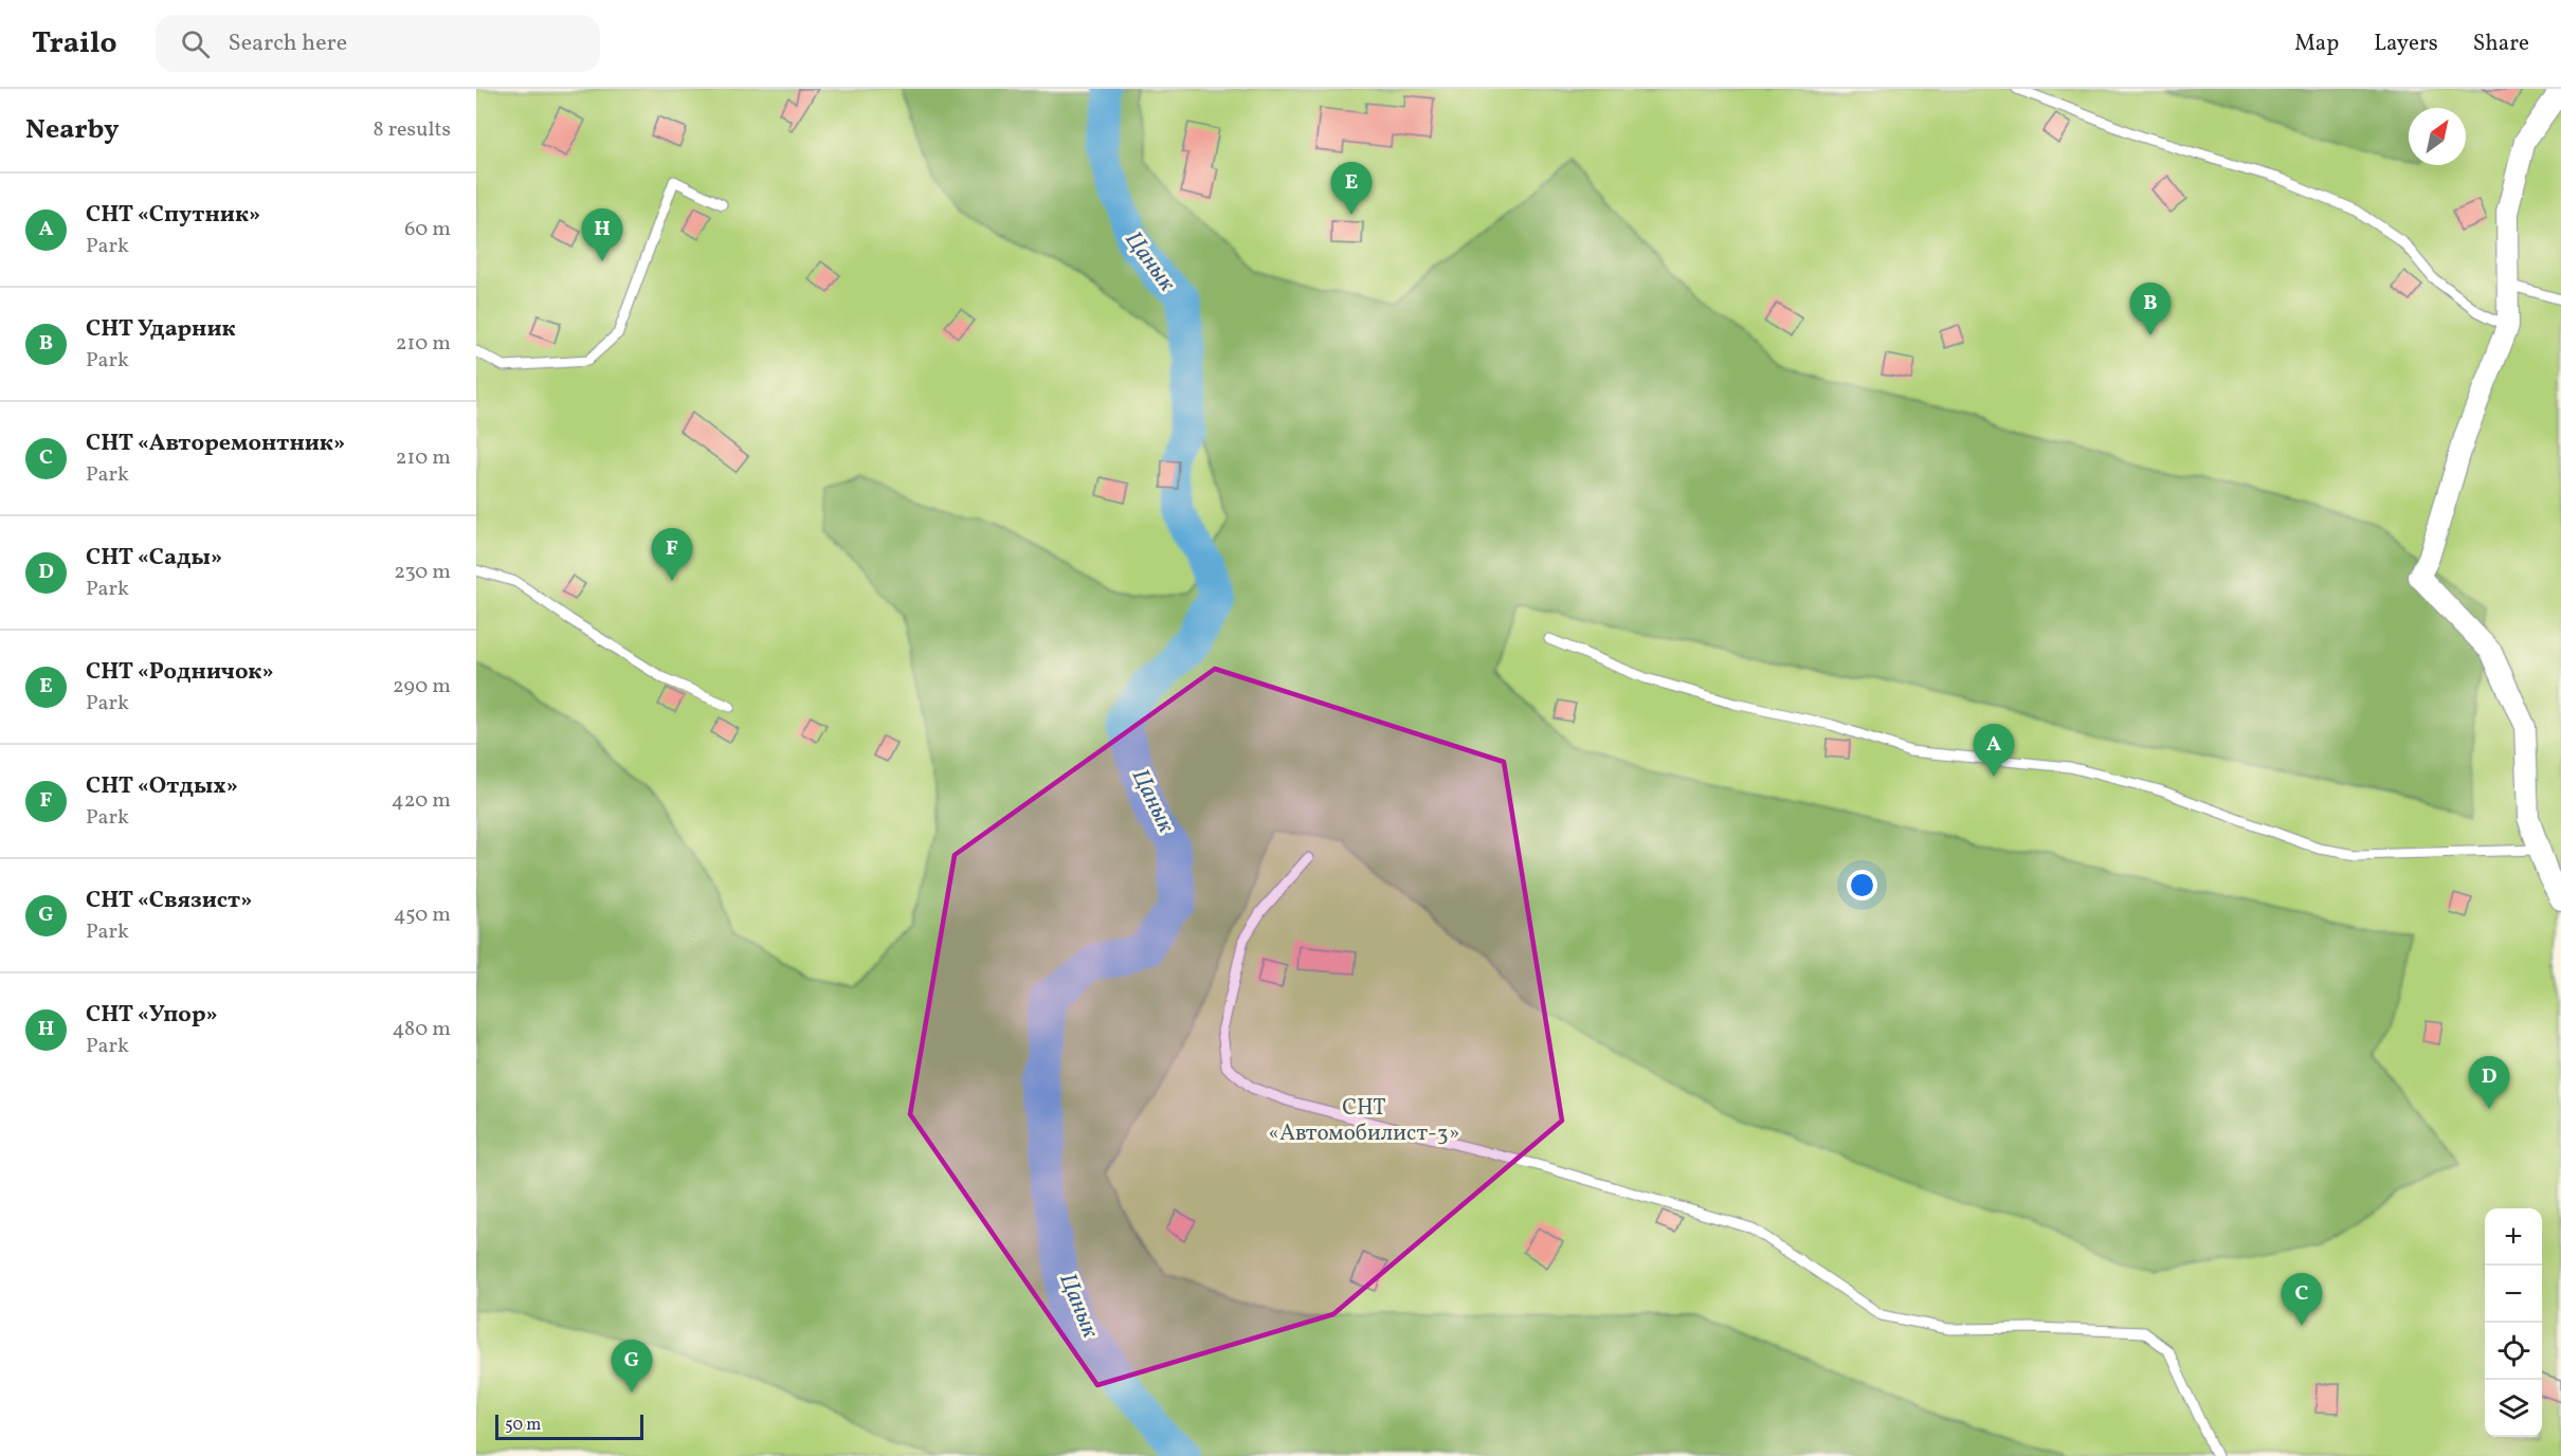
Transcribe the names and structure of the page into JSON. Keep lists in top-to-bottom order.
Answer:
{
  "water": ["Цанык"],
  "parks": ["СНТ «Автомобилист-3»"],
  "scale_bar": "50 m",
  "north": "top right",
  "page": {
    "header": "Trailo",
    "search": "Search here",
    "nav": ["Map", "Layers", "Share"],
    "heading": ["Nearby", "8 results"],
    "pins": [
      "E",
      "H",
      "B",
      "F",
      "A",
      "D",
      "C",
      "G"
    ],
    "list": [
      {
        "mark": "A",
        "name": "СНТ «Спутник»",
        "note": "Park",
        "value": "60 m"
      },
      {
        "mark": "B",
        "name": "СНТ Ударник",
        "note": "Park",
        "value": "210 m"
      },
      {
        "mark": "C",
        "name": "СНТ «Авторемонтник»",
        "note": "Park",
        "value": "210 m"
      },
      {
        "mark": "D",
        "name": "СНТ «Сады»",
        "note": "Park",
        "value": "230 m"
      },
      {
        "mark": "E",
        "name": "СНТ «Родничок»",
        "note": "Park",
        "value": "290 m"
      },
      {
        "mark": "F",
        "name": "СНТ «Отдых»",
        "note": "Park",
        "value": "420 m"
      },
      {
        "mark": "G",
        "name": "СНТ «Связист»",
        "note": "Park",
        "value": "450 m"
      },
      {
        "mark": "H",
        "name": "СНТ «Упор»",
        "note": "Park",
        "value": "480 m"
      }
    ],
    "map_buttons": ["+", "−"],
    "scale": "50 m"
  }
}
